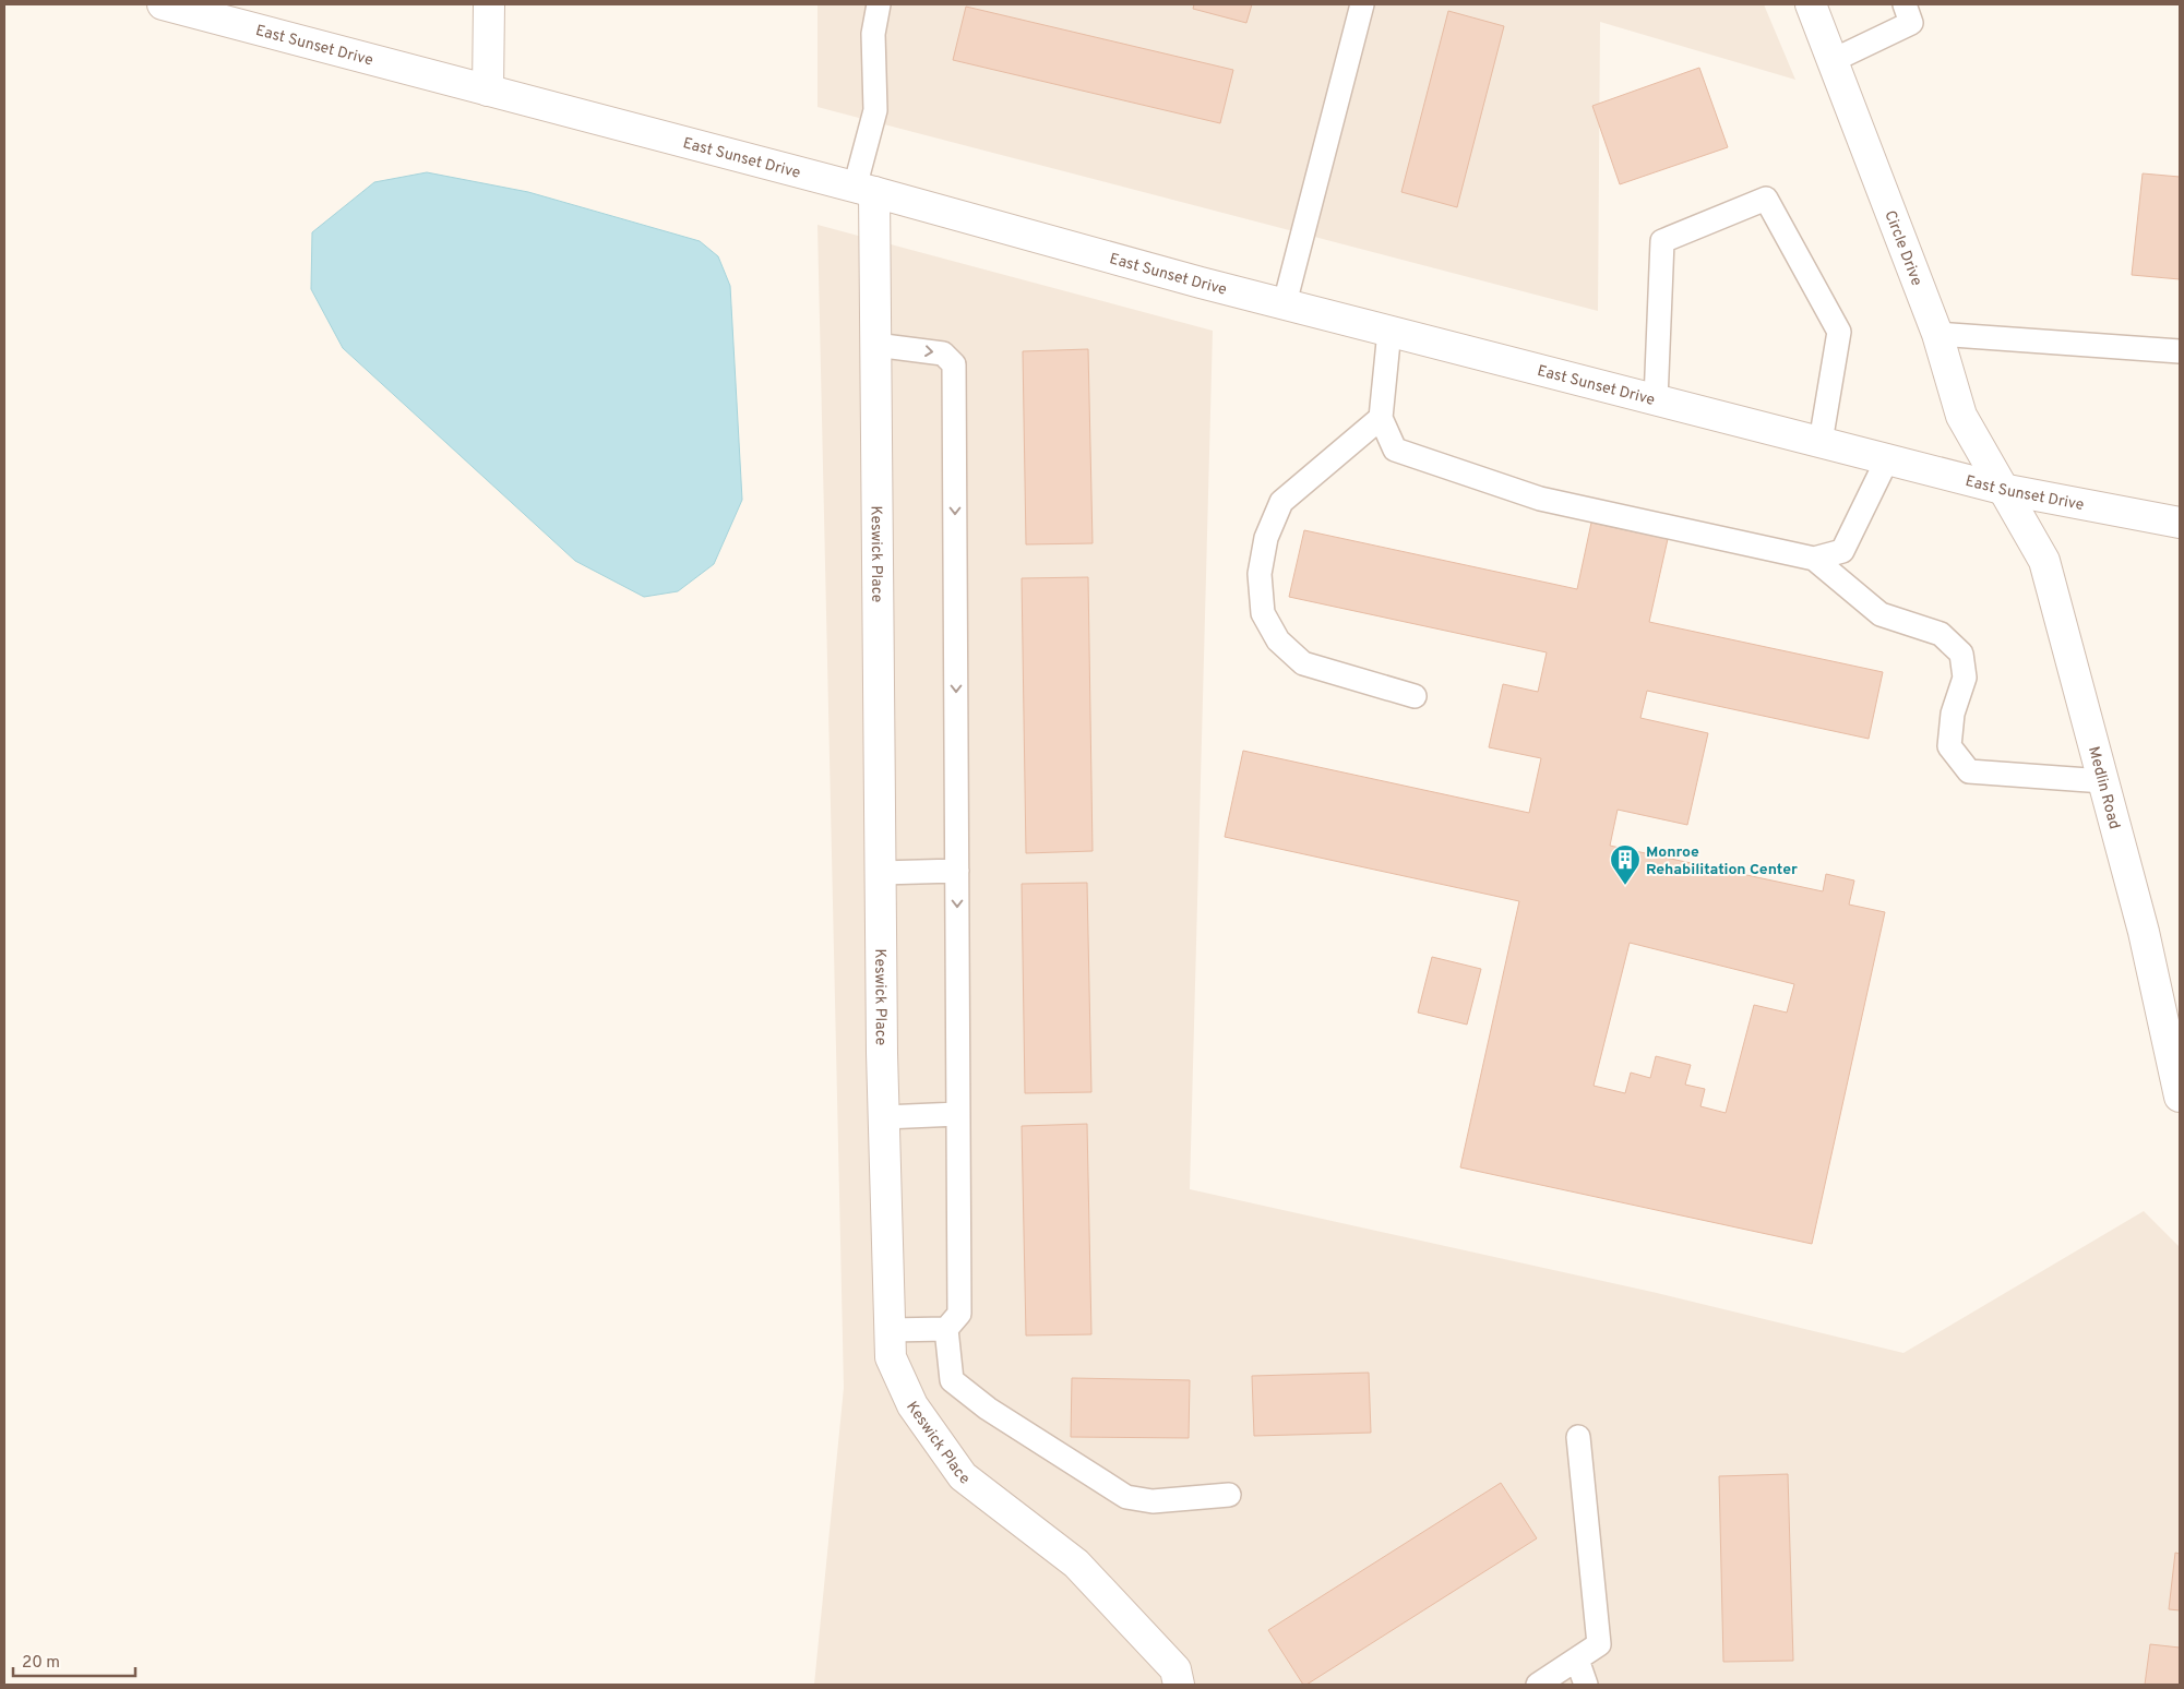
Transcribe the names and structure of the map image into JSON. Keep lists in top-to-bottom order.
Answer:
{
  "streets": {
    "street": [
      "East Sunset Drive",
      "Circle Drive",
      "Keswick Place",
      "Medlin Road"
    ]
  },
  "crossings": [
    ["East Sunset Drive", "Circle Drive"],
    ["East Sunset Drive", "Keswick Place"],
    ["East Sunset Drive", "Medlin Road"],
    ["Circle Drive", "Medlin Road"]
  ],
  "places": {
    "building": ["Monroe Rehabilitation Center"]
  },
  "scale_bar": "20 m"
}
